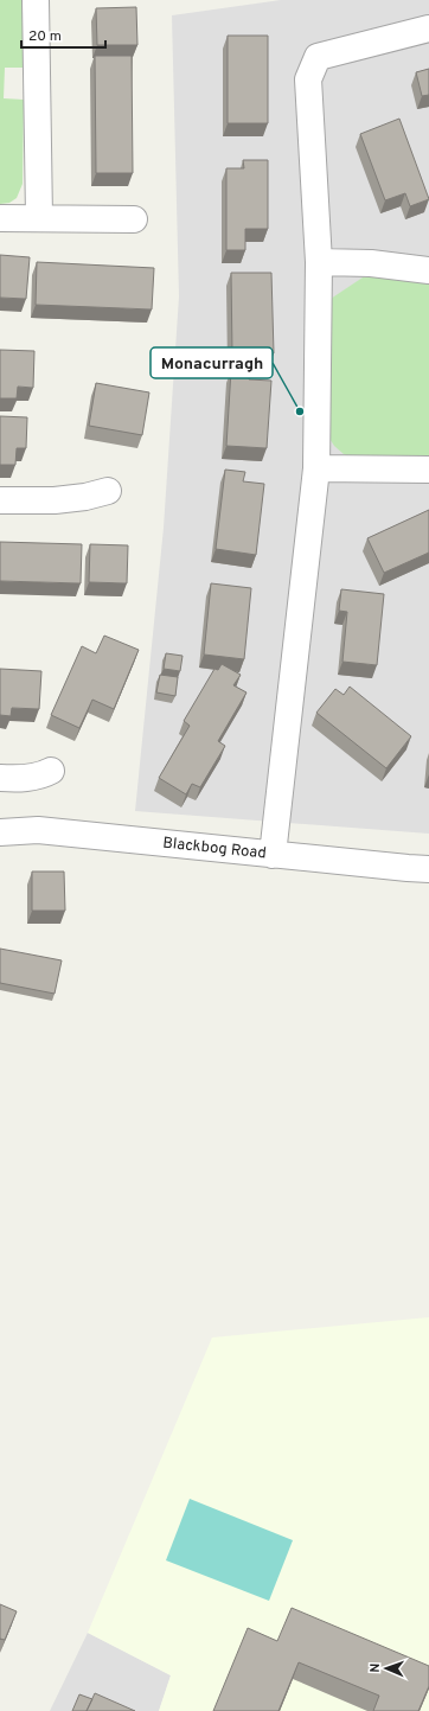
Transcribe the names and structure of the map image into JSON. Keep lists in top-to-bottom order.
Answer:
{
  "streets": {
    "street": ["Blackbog Road"]
  },
  "places": ["Monacurragh"],
  "scale_bar": "20 m",
  "north": "left"
}
